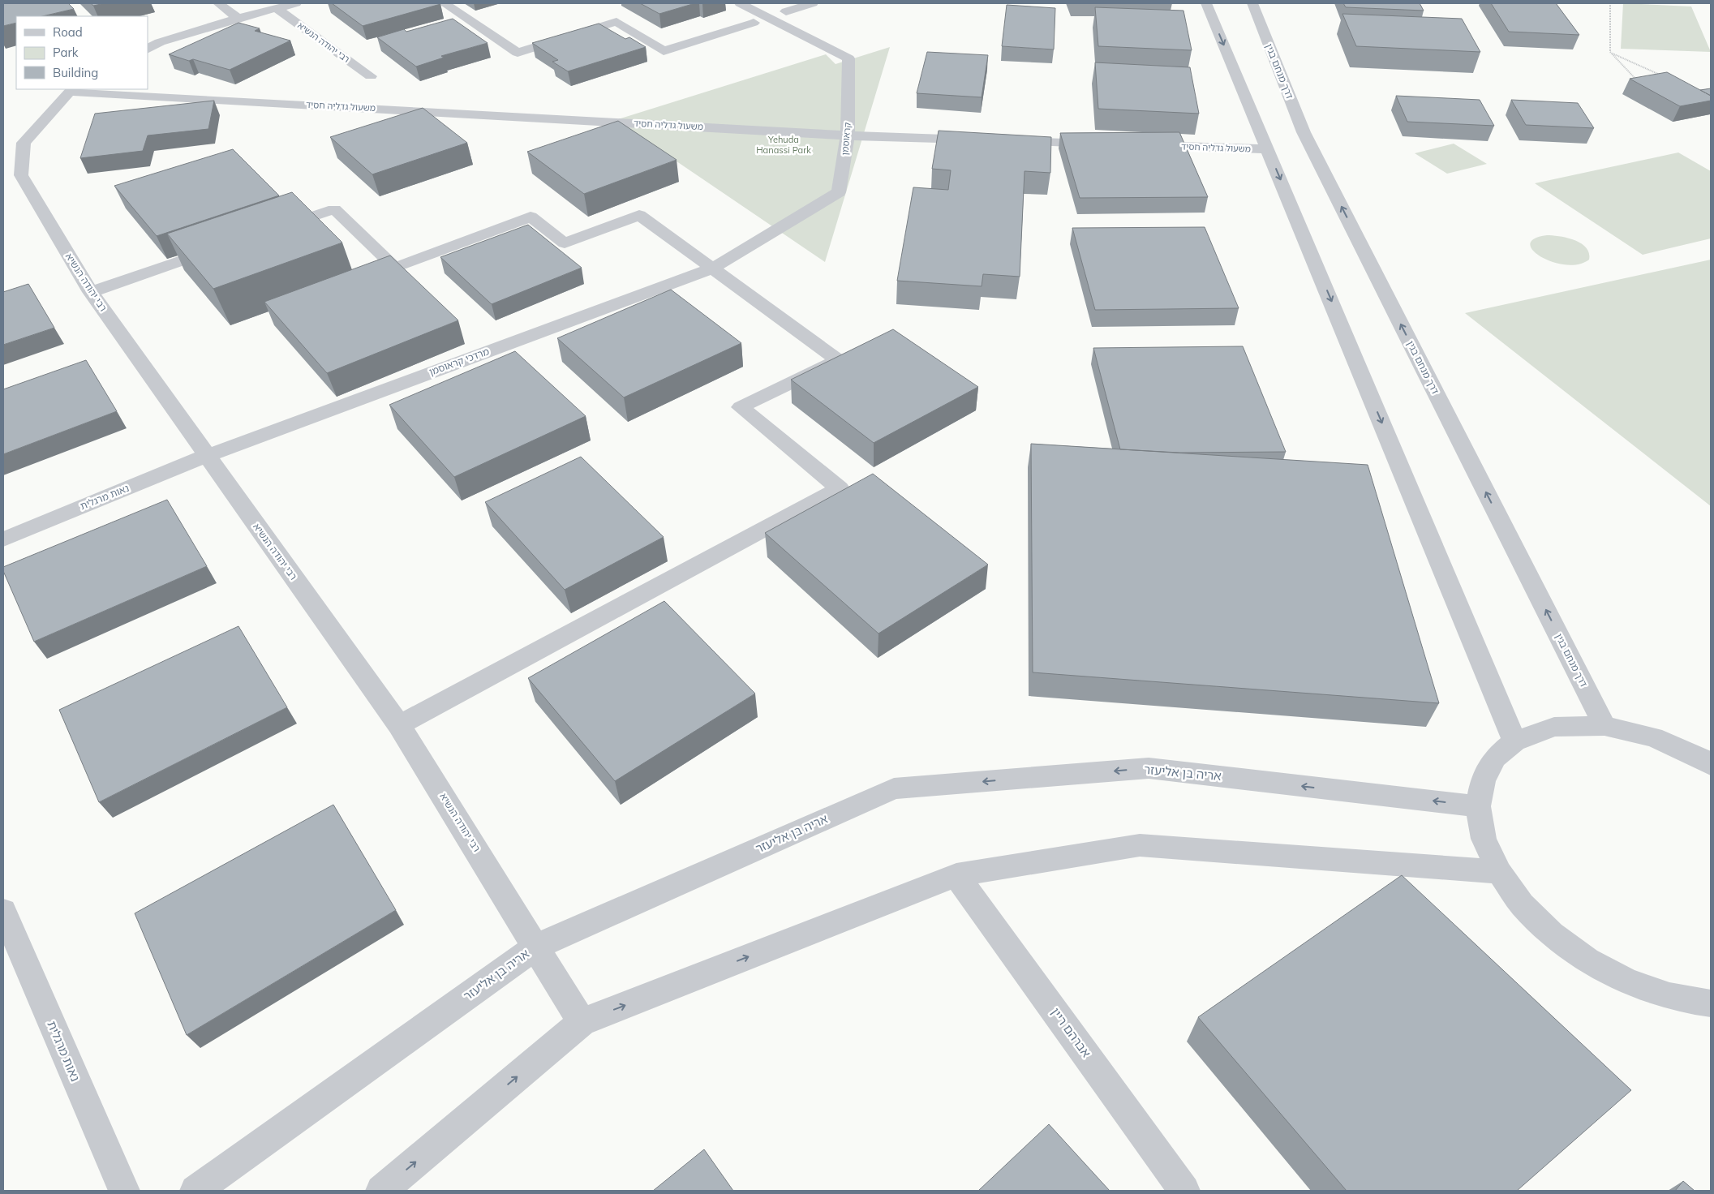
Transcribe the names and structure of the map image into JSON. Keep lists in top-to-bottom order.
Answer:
{
  "streets": {
    "street": [
      "רבי יהודה הנשיא",
      "דרך מנחם בגין",
      "משעול גדליה חסיד",
      "קראוסמן",
      "מרדכי קראוסמן",
      "נאות מרגלית",
      "אריה בן אליעזר",
      "אברהם ריין"
    ]
  },
  "crossings": [
    ["רבי יהודה הנשיא", "משעול גדליה חסיד"],
    ["רבי יהודה הנשיא", "מרדכי קראוסמן"],
    ["רבי יהודה הנשיא", "נאות מרגלית"],
    ["רבי יהודה הנשיא", "אריה בן אליעזר"],
    ["משעול גדליה חסיד", "קראוסמן"],
    ["קראוסמן", "מרדכי קראוסמן"],
    ["מרדכי קראוסמן", "נאות מרגלית"]
  ],
  "parks": ["Yehuda Hanassi Park"],
  "legend": ["Road", "Park", "Building"]
}
